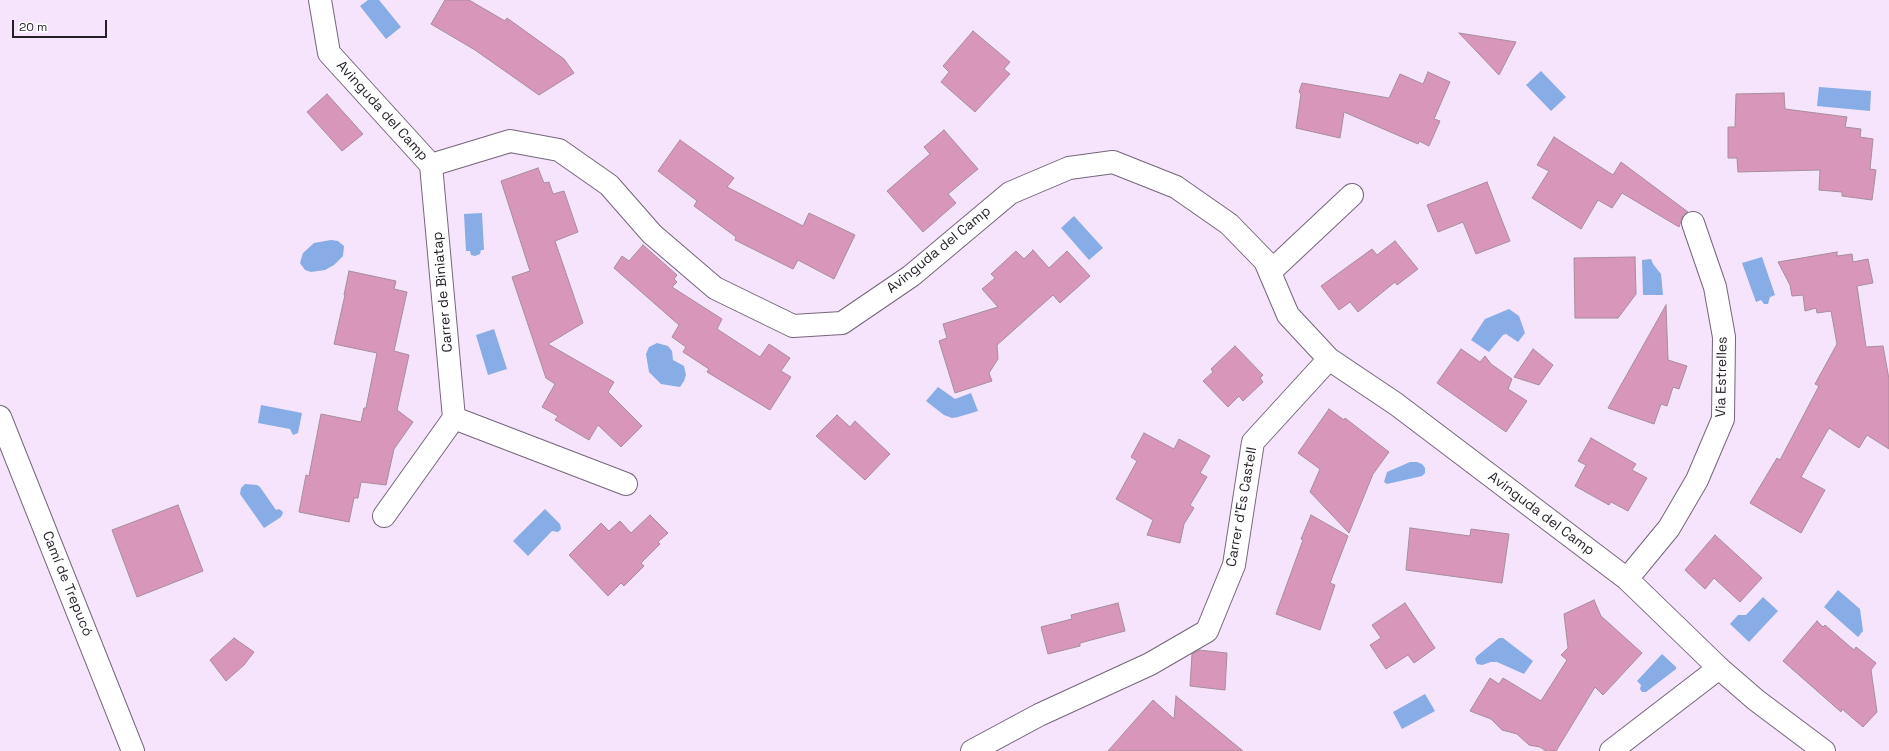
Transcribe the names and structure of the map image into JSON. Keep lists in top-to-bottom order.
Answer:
{
  "streets": {
    "street": [
      "Avinguda del Camp",
      "Carrer de Biniatap",
      "Via Estrelles",
      "Carrer d'Es Castell",
      "Camí de Trepucó"
    ]
  },
  "crossings": [
    ["Avinguda del Camp", "Carrer de Biniatap"],
    ["Avinguda del Camp", "Via Estrelles"],
    ["Avinguda del Camp", "Carrer d'Es Castell"]
  ],
  "scale_bar": "20 m"
}
